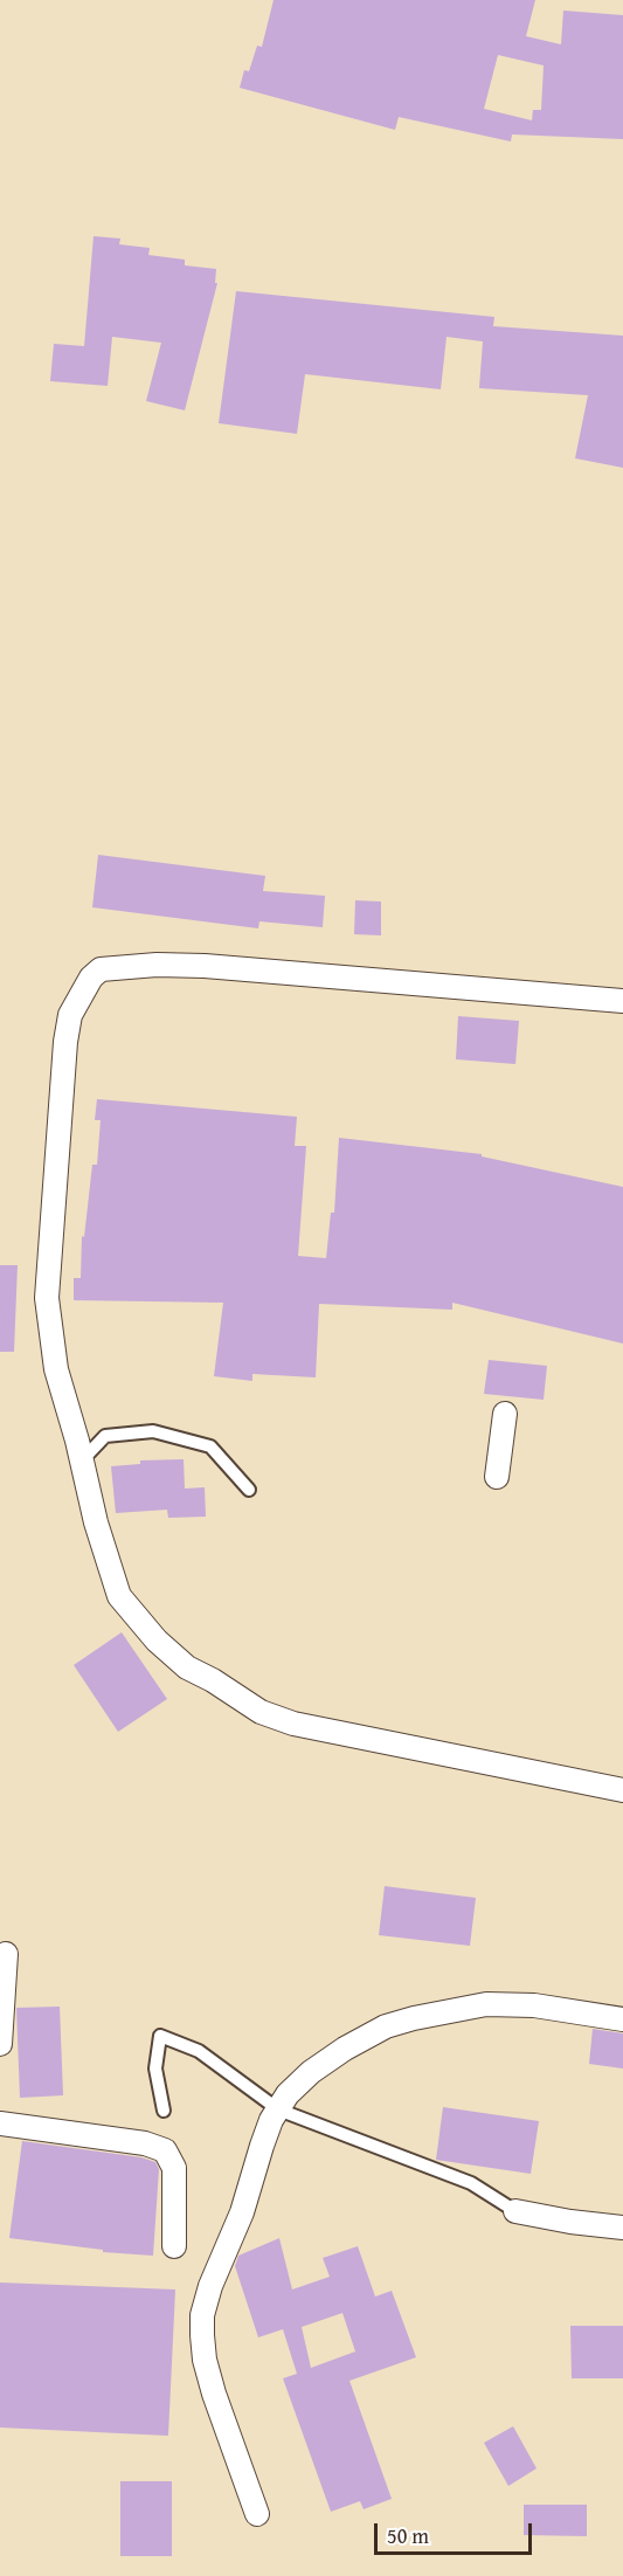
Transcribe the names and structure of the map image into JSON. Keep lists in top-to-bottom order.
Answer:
{
  "scale_bar": "50 m"
}
